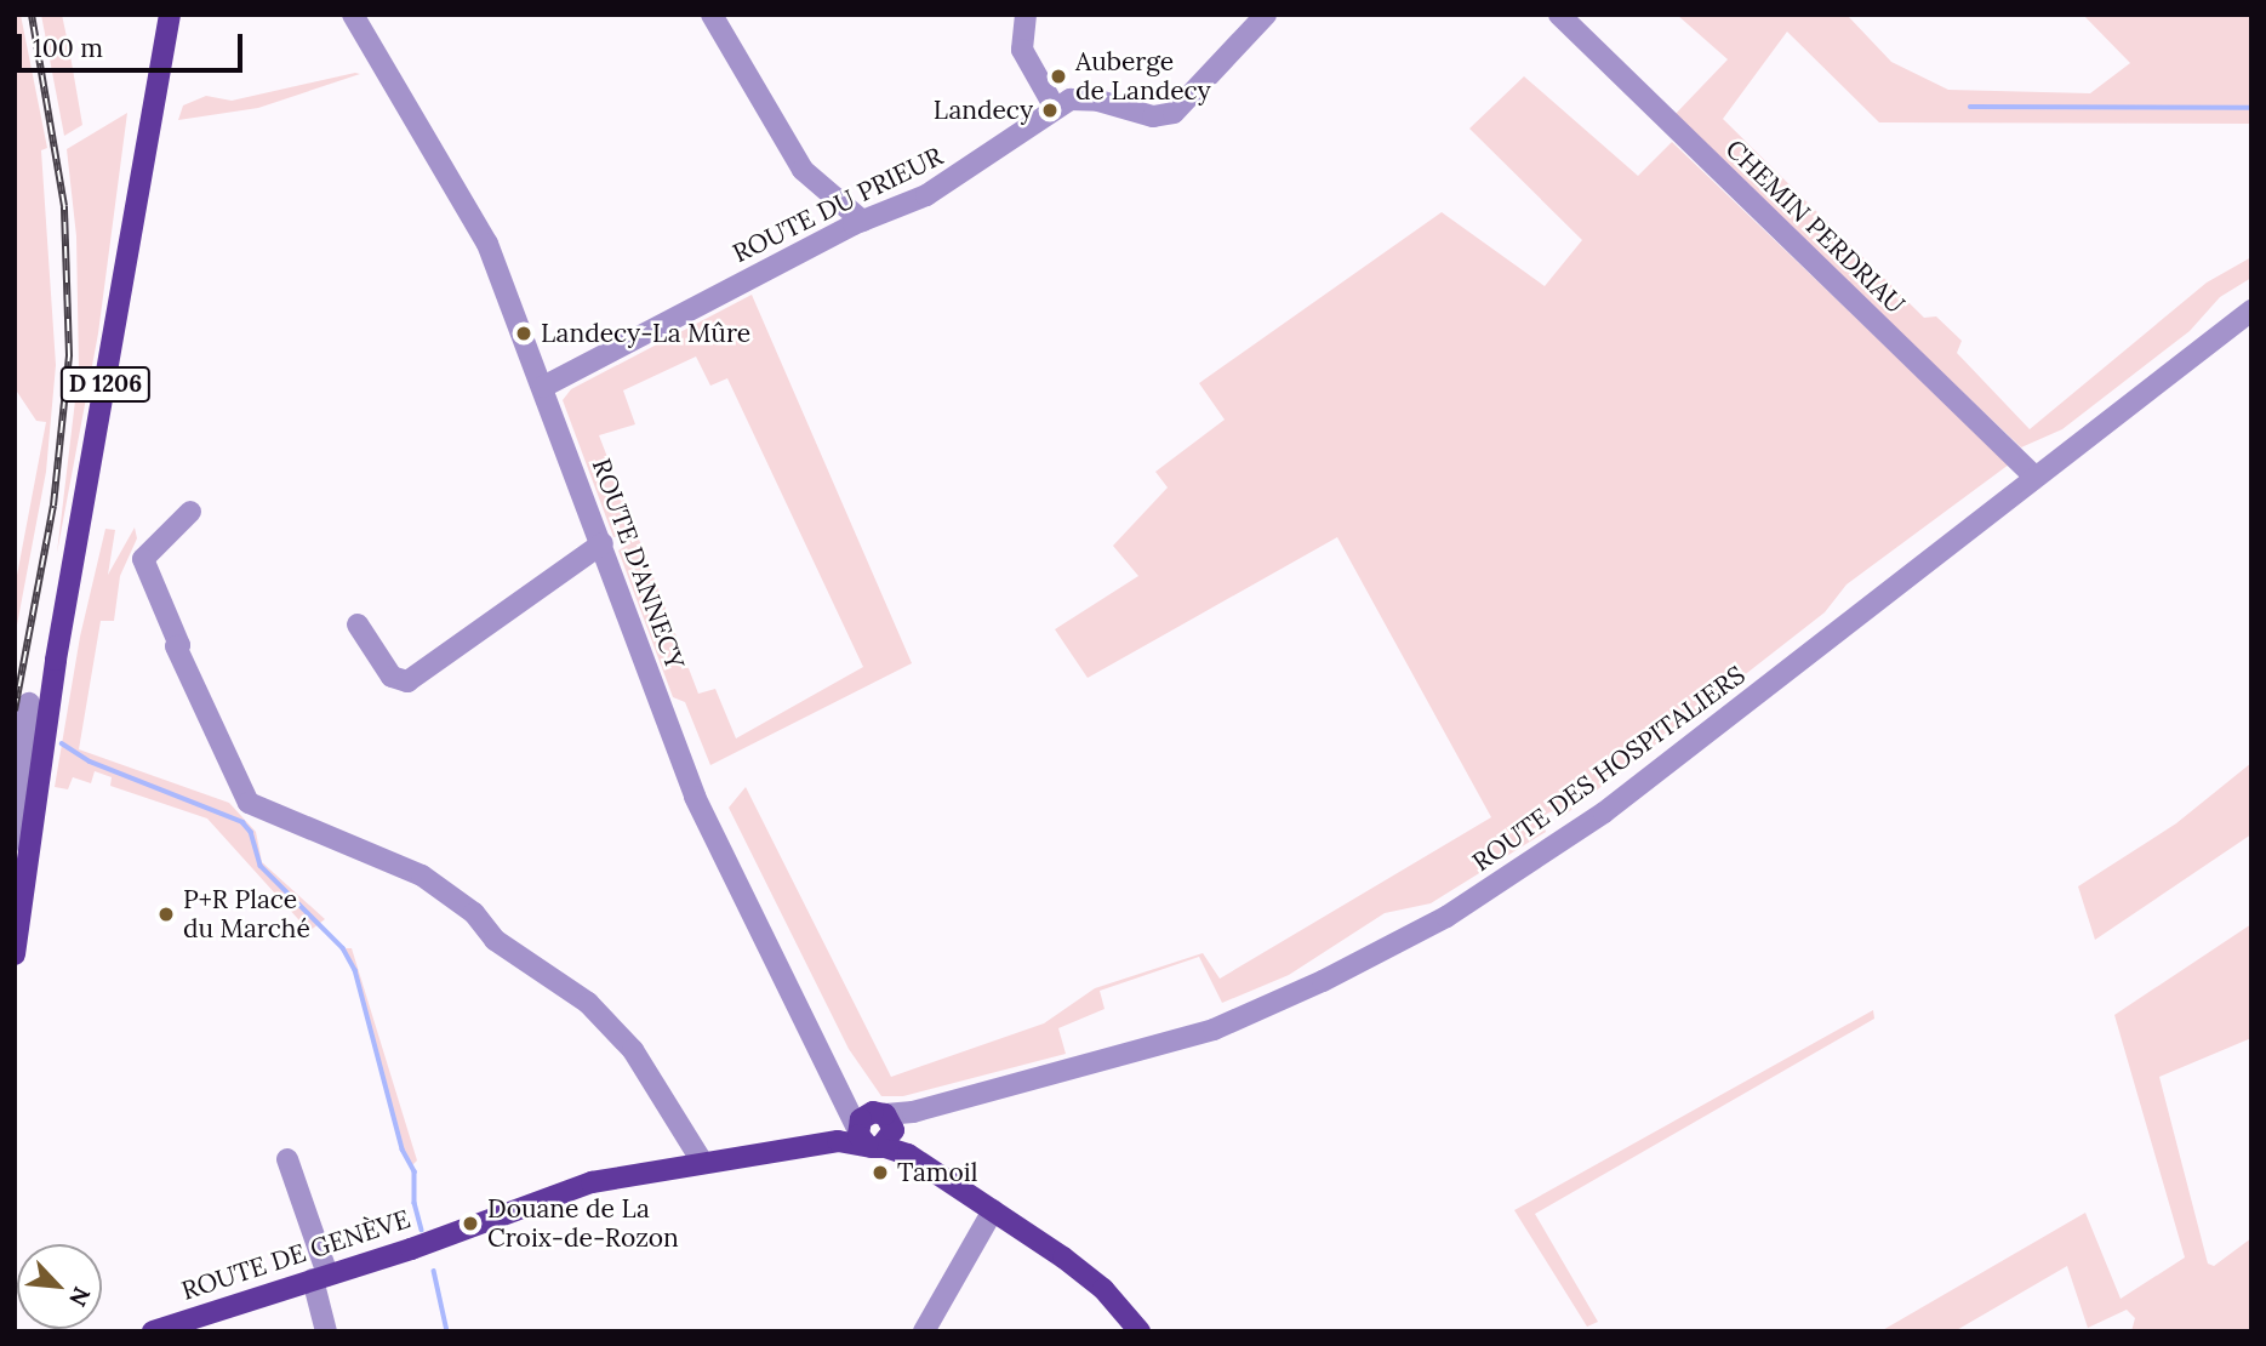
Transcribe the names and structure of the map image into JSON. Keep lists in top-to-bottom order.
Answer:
{
  "streets": {
    "main road": ["D 1206", "ROUTE D'ANNECY", "ROUTE DE GENÈVE"],
    "street": ["ROUTE DU PRIEUR", "CHEMIN PERDRIAU", "ROUTE DES HOSPITALIERS"]
  },
  "crossings": [
    ["ROUTE DU PRIEUR", "ROUTE D'ANNECY"],
    ["CHEMIN PERDRIAU", "ROUTE DES HOSPITALIERS"],
    ["ROUTE D'ANNECY", "ROUTE DES HOSPITALIERS"],
    ["ROUTE D'ANNECY", "ROUTE DE GENÈVE"],
    ["ROUTE DES HOSPITALIERS", "ROUTE DE GENÈVE"]
  ],
  "places": [
    "Auberge de Landecy",
    "Landecy",
    "Landecy-La Mûre",
    "P+R Place du Marché",
    "Tamoil",
    "Douane de La Croix-de-Rozon"
  ],
  "scale_bar": "100 m",
  "north": "bottom right"
}
